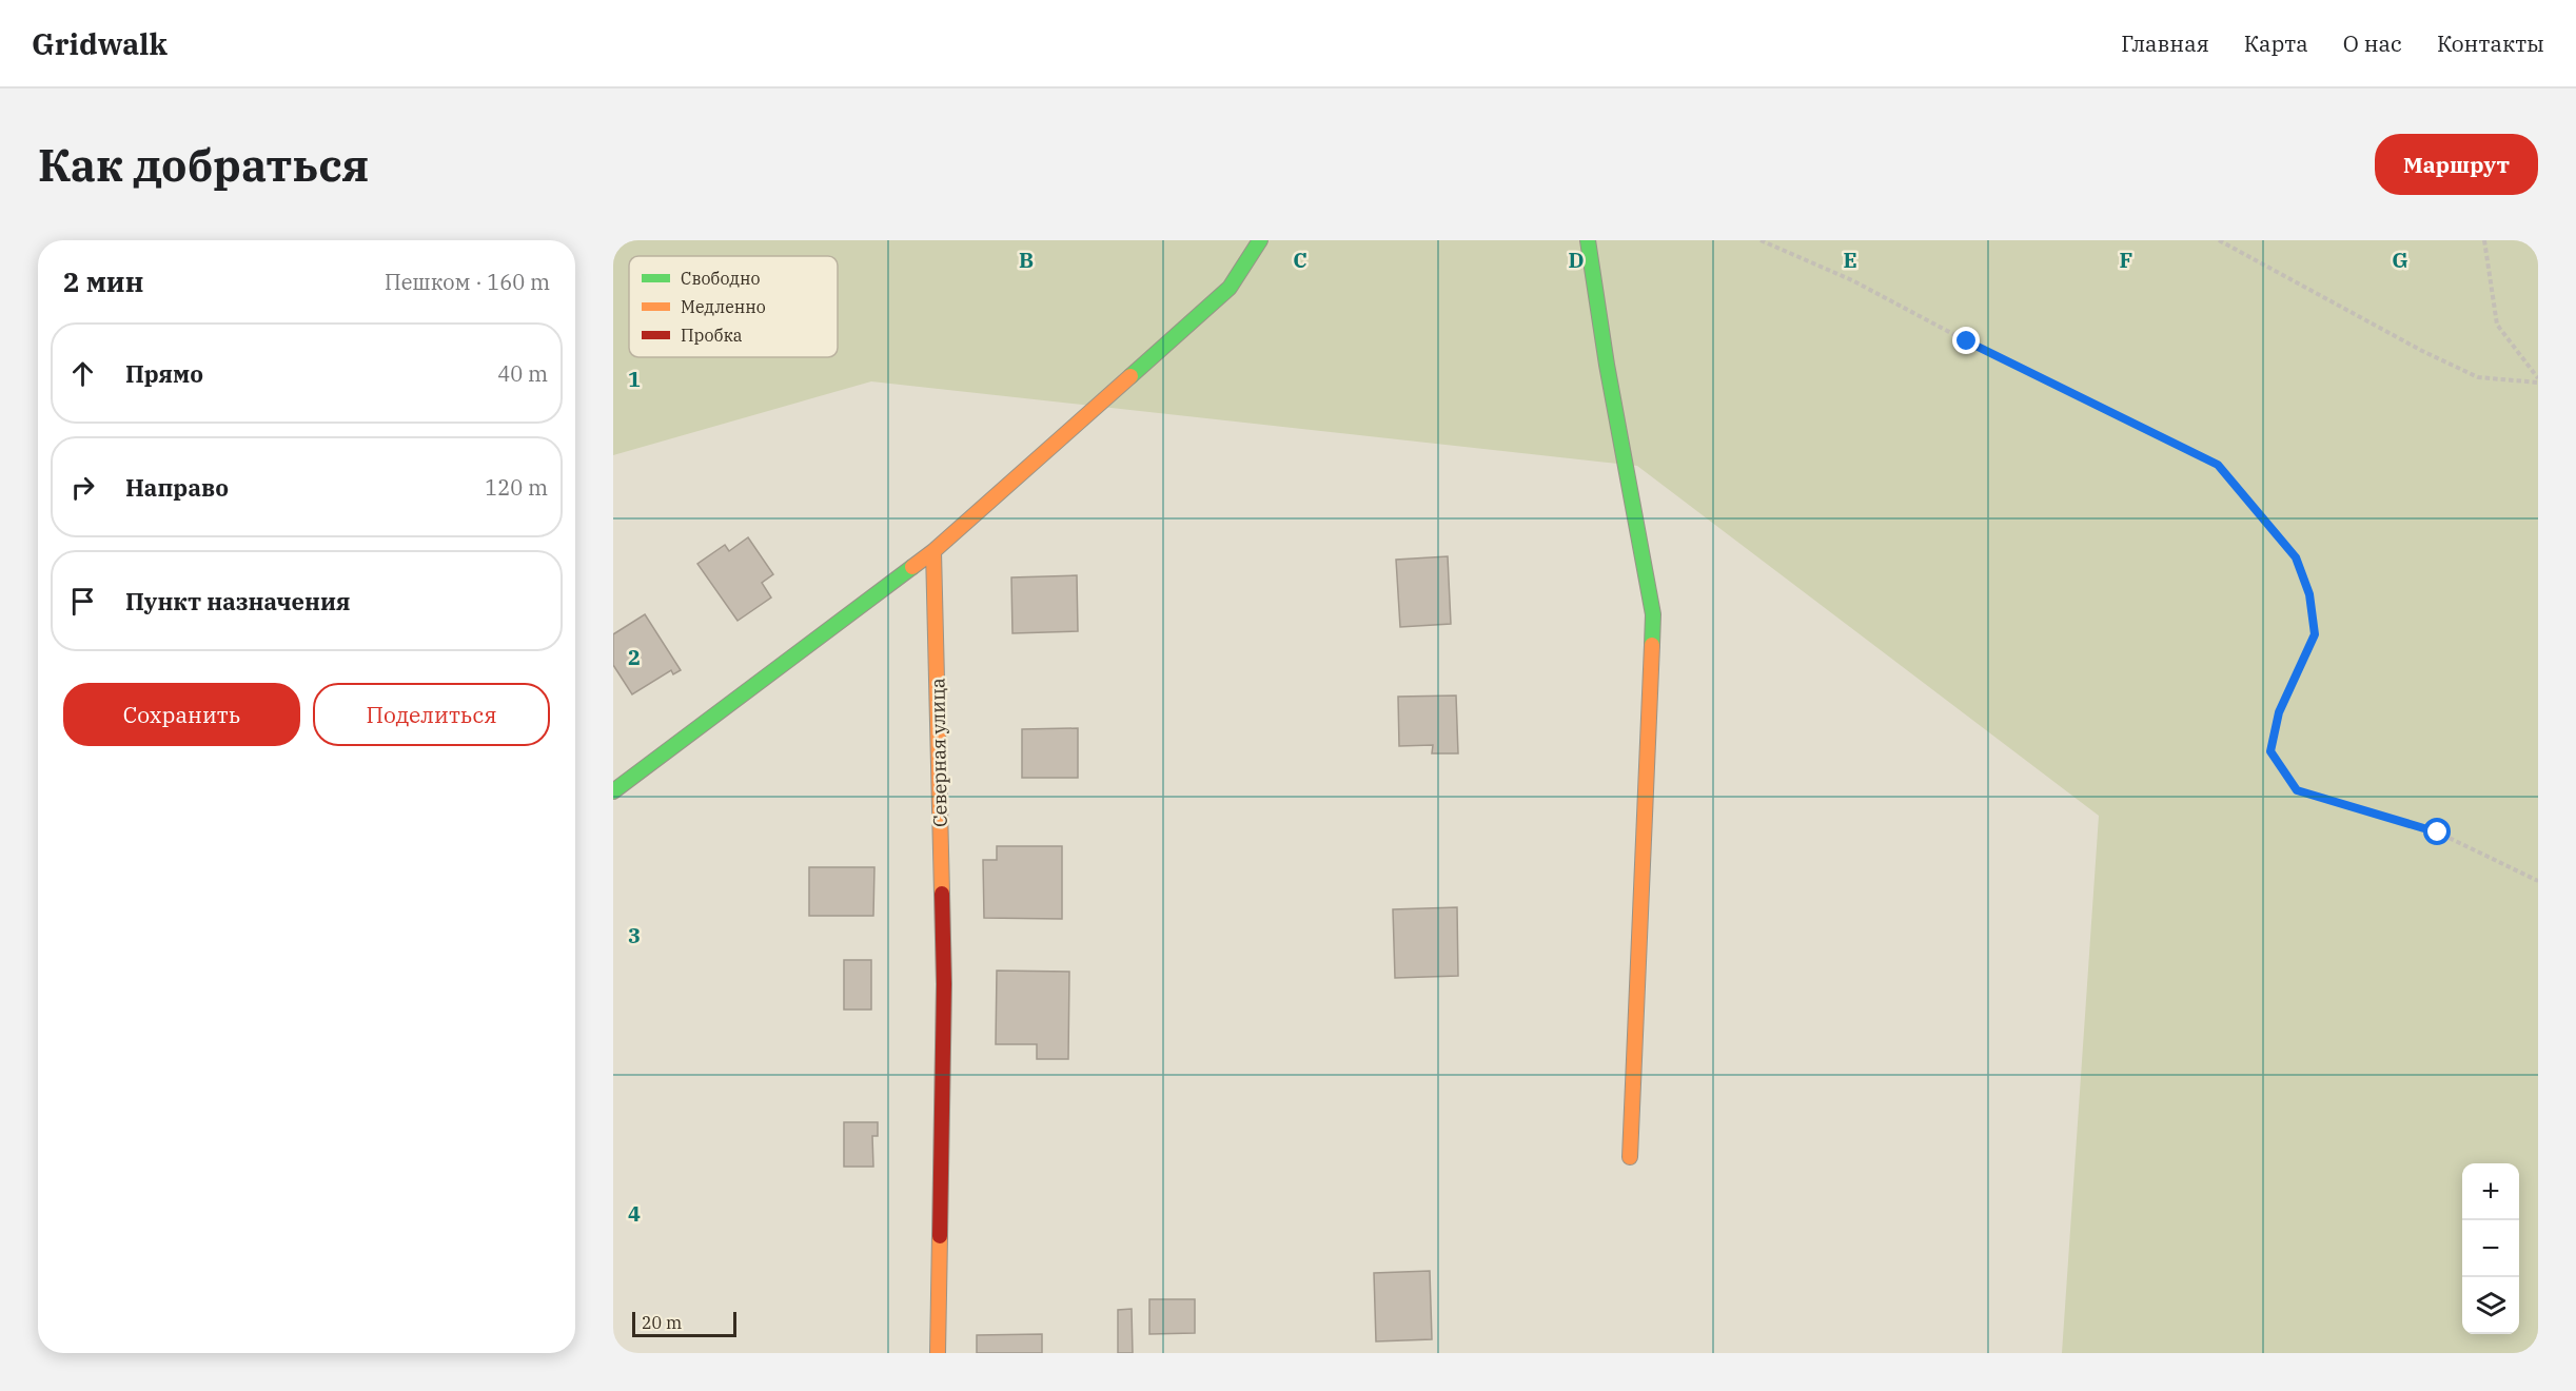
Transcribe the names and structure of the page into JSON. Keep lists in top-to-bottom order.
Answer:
{
  "streets": {
    "street": ["Северная улица"]
  },
  "legend": ["Свободно", "Медленно", "Пробка"],
  "scale_bar": "20 m",
  "page": {
    "header": "Gridwalk",
    "nav": [
      "Главная",
      "Карта",
      "О нас",
      "Контакты"
    ],
    "buttons": [
      "Маршрут",
      ["Сохранить", "Поделиться"]
    ],
    "title": "Как добраться",
    "heading": ["2 мин", "Пешком · 160 m"],
    "list": [
      ["Прямо", "40 m"],
      ["Направо", "120 m"],
      "Пункт назначения"
    ],
    "map_buttons": ["+", "−"],
    "scale": "20 m"
  },
  "grid": {
    "columns": [
      "B",
      "C",
      "D",
      "E",
      "F",
      "G"
    ],
    "rows": [
      "1",
      "2",
      "3",
      "4"
    ]
  }
}
